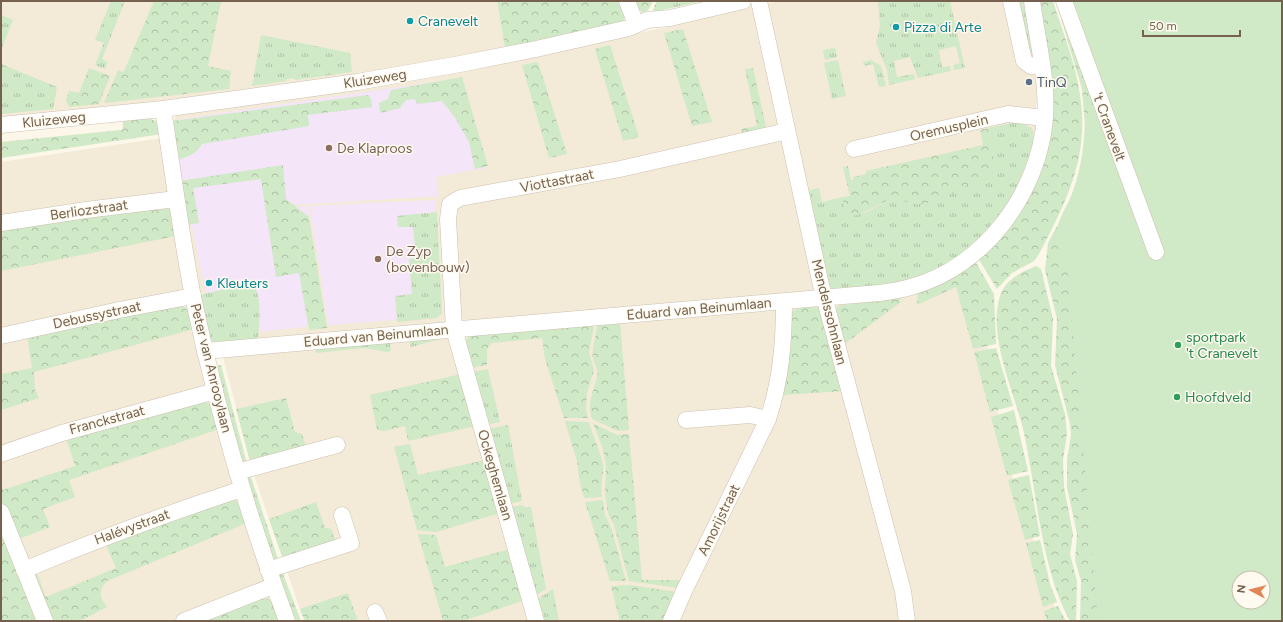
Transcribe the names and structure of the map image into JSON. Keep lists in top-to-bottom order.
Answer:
{
  "streets": {
    "street": [
      "Kluizeweg",
      "'t Cranevelt",
      "Oremusplein",
      "Viottastraat",
      "Berliozstraat",
      "Eduard van Beinumlaan",
      "Mendelssohnlaan",
      "Debussystraat",
      "Peter van Anrooylaan",
      "Franckstraat",
      "Ockeghemlaan",
      "Amorijstraat",
      "Halévystraat"
    ]
  },
  "crossings": [
    ["Kluizeweg", "Peter van Anrooylaan"],
    ["Oremusplein", "Eduard van Beinumlaan"],
    ["Viottastraat", "Eduard van Beinumlaan"],
    ["Viottastraat", "Mendelssohnlaan"],
    ["Viottastraat", "Ockeghemlaan"],
    ["Berliozstraat", "Peter van Anrooylaan"],
    ["Eduard van Beinumlaan", "Mendelssohnlaan"],
    ["Eduard van Beinumlaan", "Peter van Anrooylaan"],
    ["Eduard van Beinumlaan", "Ockeghemlaan"],
    ["Eduard van Beinumlaan", "Amorijstraat"],
    ["Debussystraat", "Peter van Anrooylaan"],
    ["Peter van Anrooylaan", "Franckstraat"],
    ["Peter van Anrooylaan", "Halévystraat"]
  ],
  "places": [
    "Cranevelt",
    "Pizza di Arte",
    "TinQ",
    "De Klaproos",
    "De Zyp (bovenbouw)",
    "Kleuters",
    "sportpark 't Cranevelt",
    "Hoofdveld"
  ],
  "scale_bar": "50 m",
  "north": "left"
}
